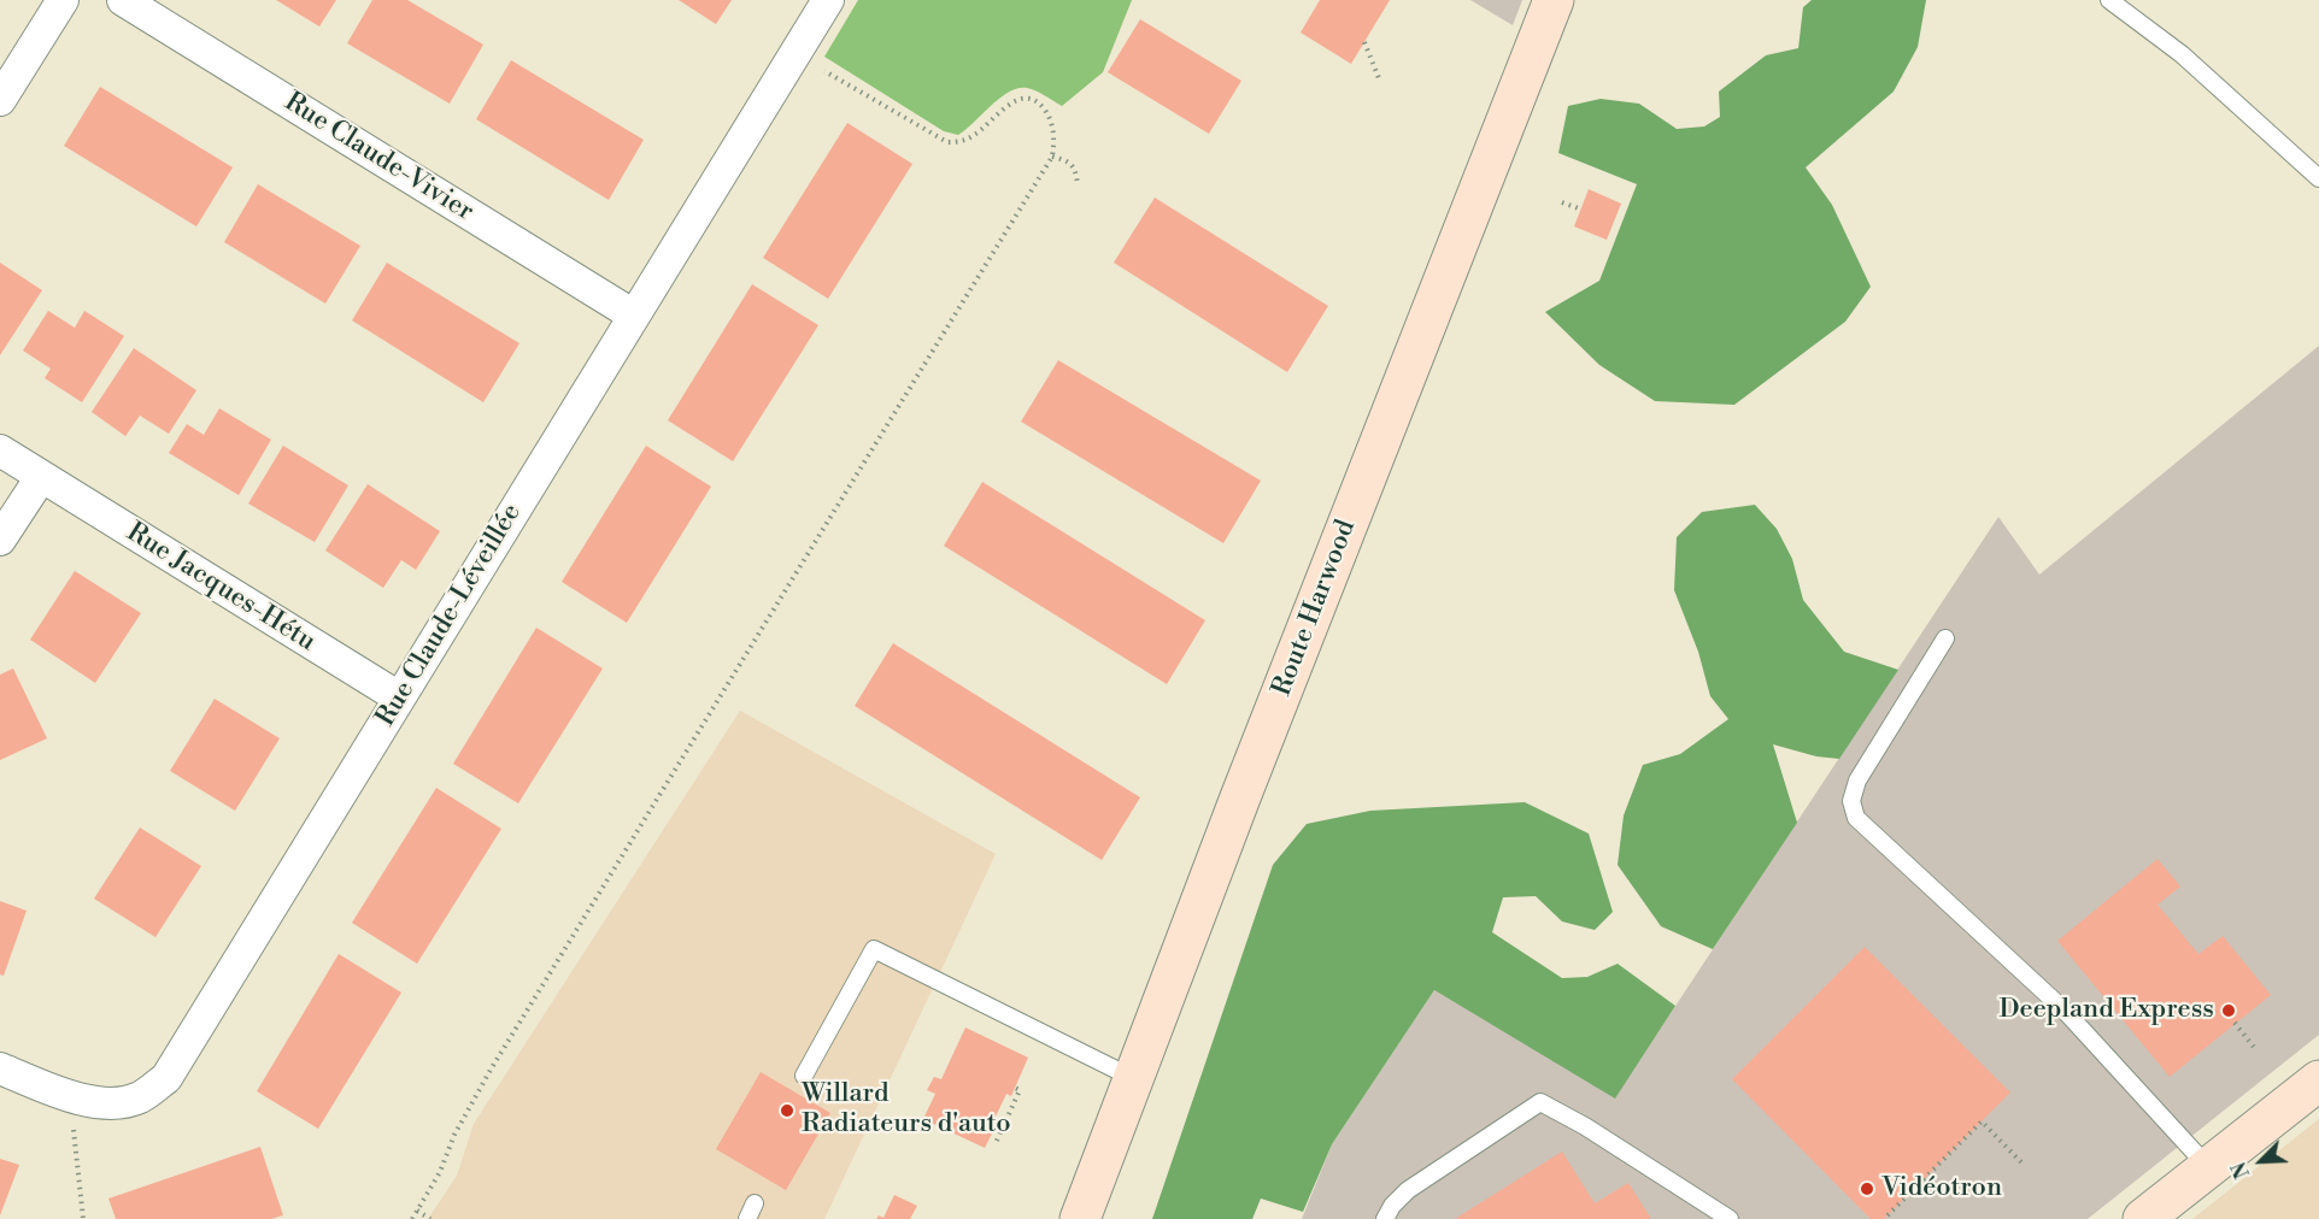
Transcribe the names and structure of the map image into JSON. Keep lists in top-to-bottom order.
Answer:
{
  "streets": {
    "main road": ["Route Harwood"],
    "street": ["Rue Claude-Vivier", "Rue Jacques-Hétu", "Rue Claude-Léveillée"]
  },
  "crossings": [
    ["Rue Claude-Vivier", "Rue Claude-Léveillée"],
    ["Rue Jacques-Hétu", "Rue Claude-Léveillée"]
  ],
  "places": ["Deepland Express", "Willard Radiateurs d'auto", "Vidéotron"],
  "north": "bottom left"
}
